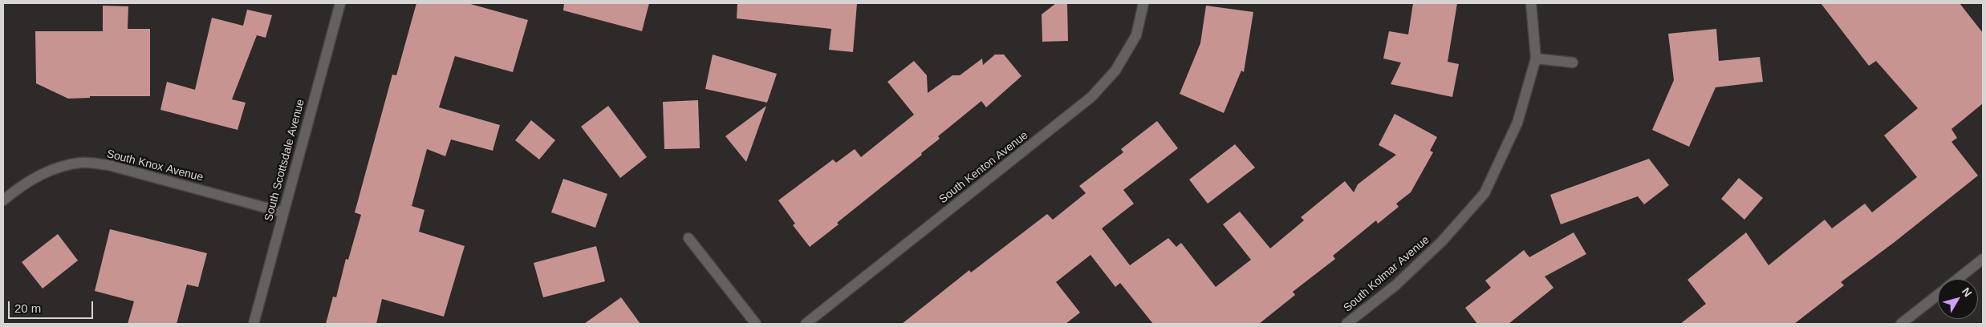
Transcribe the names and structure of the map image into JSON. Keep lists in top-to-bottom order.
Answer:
{
  "streets": {
    "street": [
      "South Scottsdale Avenue",
      "South Knox Avenue",
      "South Kenton Avenue",
      "South Kolmar Avenue"
    ]
  },
  "crossings": [
    ["South Scottsdale Avenue", "South Knox Avenue"]
  ],
  "scale_bar": "20 m",
  "north": "top right"
}
